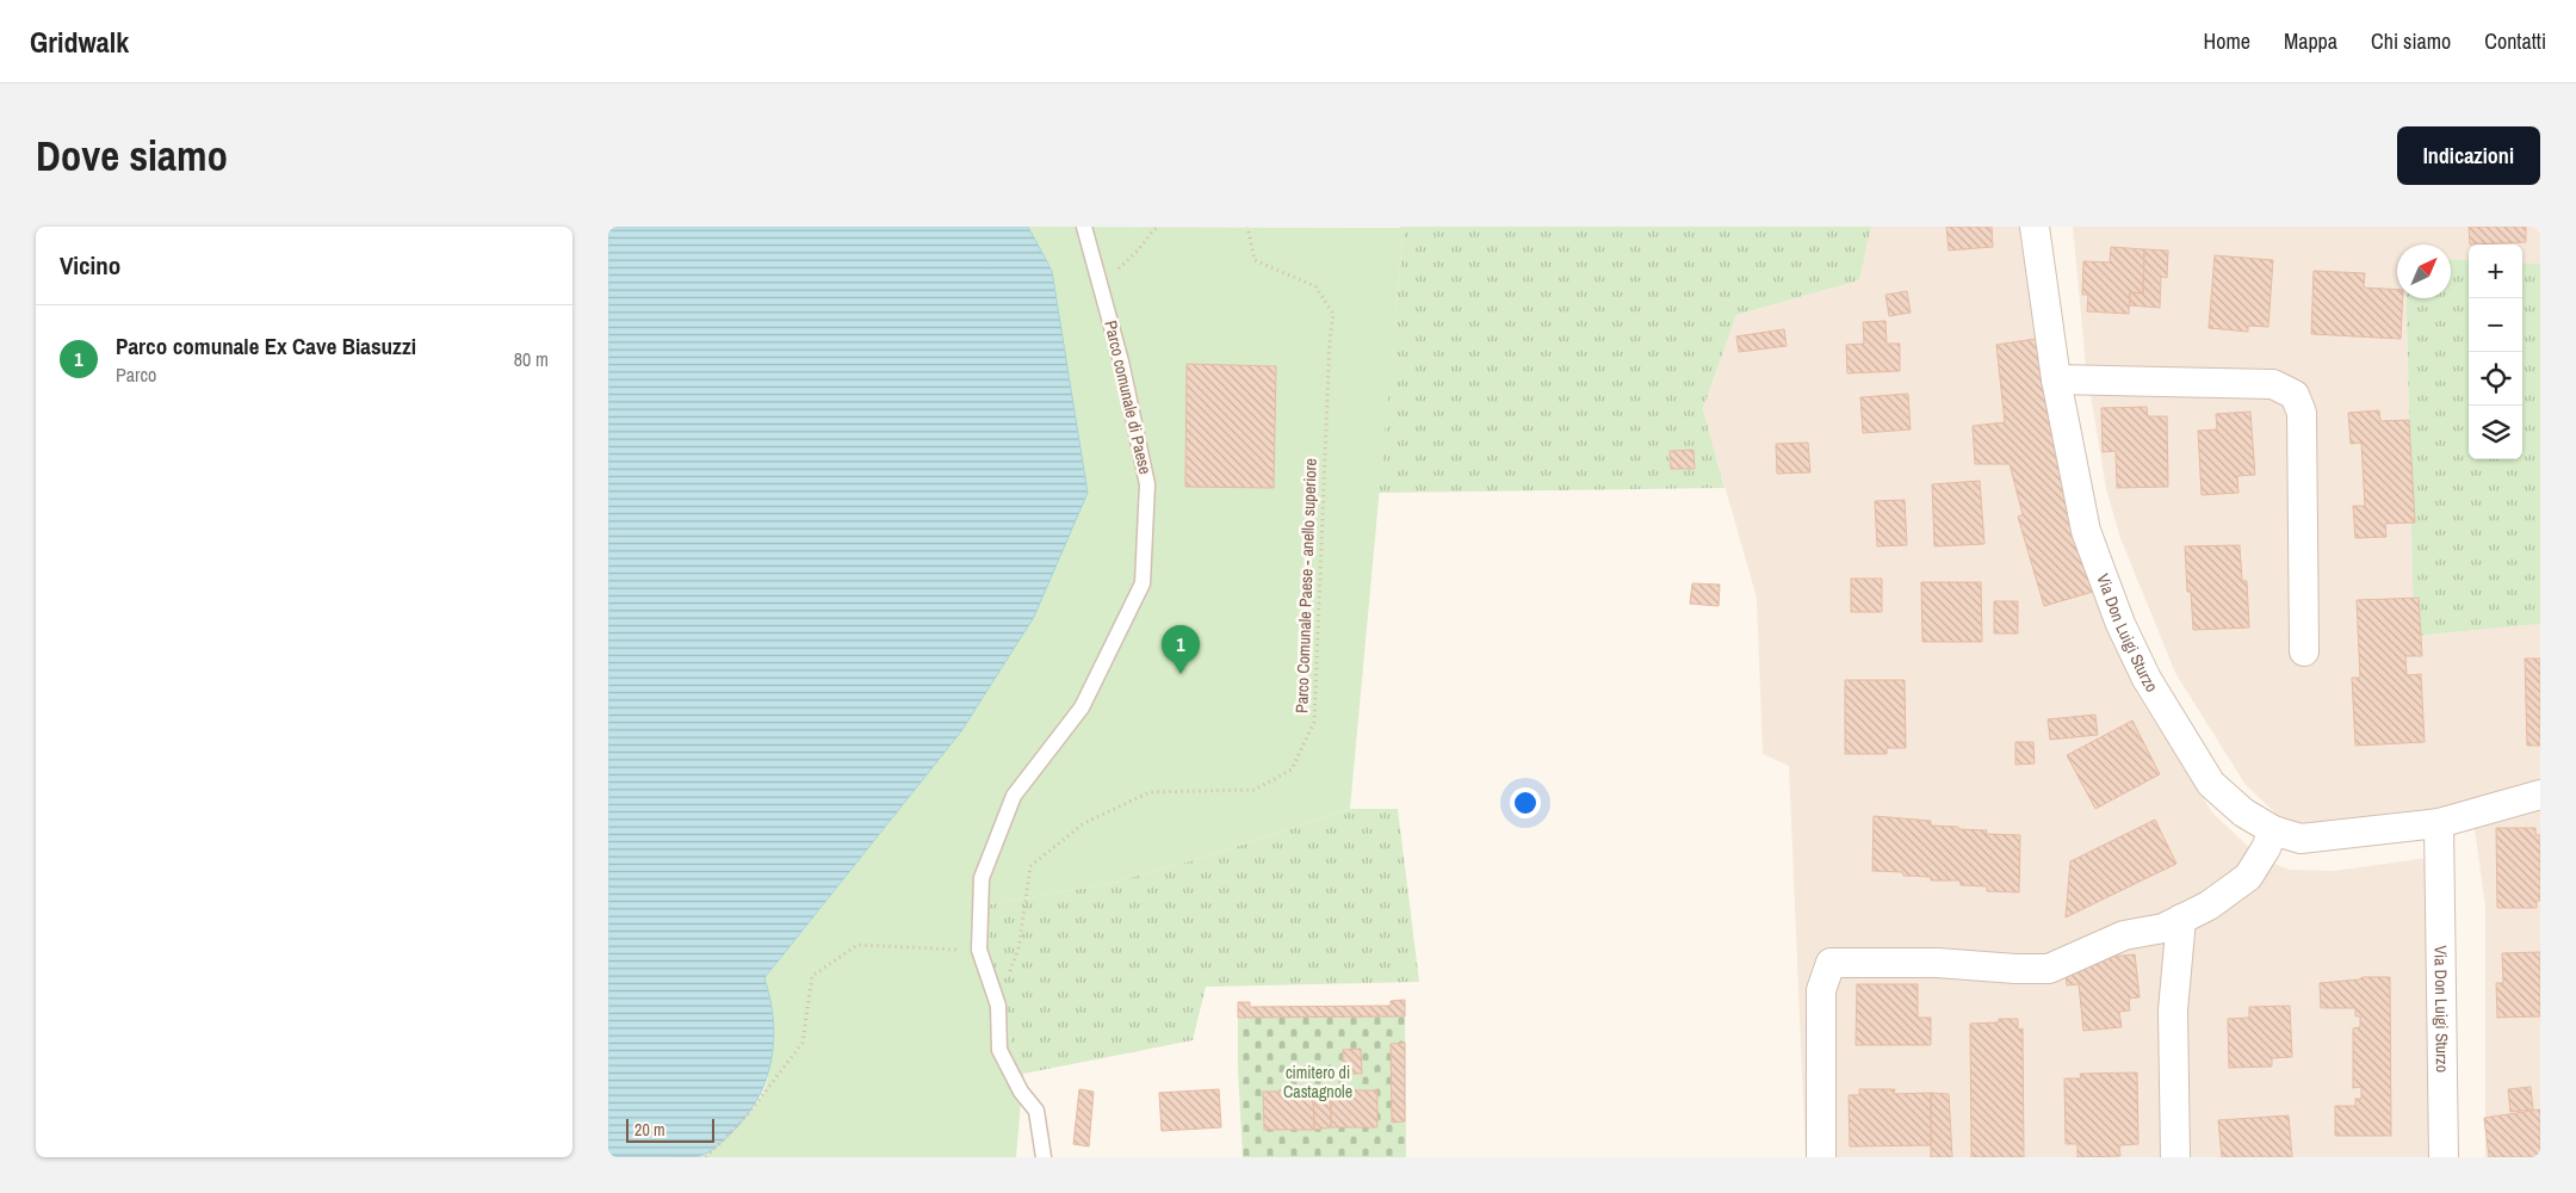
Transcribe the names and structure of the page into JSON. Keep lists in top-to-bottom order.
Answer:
{
  "streets": {
    "street": ["Via Don Luigi Sturzo"],
    "lane": ["Parco comunale di Paese"],
    "path": ["Parco Comunale Paese - anello superiore"]
  },
  "crossings": [
    ["Parco comunale di Paese", "Parco Comunale Paese - anello superiore"]
  ],
  "parks": ["cimitero di Castagnole"],
  "scale_bar": "20 m",
  "north": "top right",
  "page": {
    "header": "Gridwalk",
    "nav": [
      "Home",
      "Mappa",
      "Chi siamo",
      "Contatti"
    ],
    "buttons": "Indicazioni",
    "title": "Dove siamo",
    "heading": "Vicino",
    "map_buttons": ["+", "−"],
    "list": [
      {
        "mark": "1",
        "name": "Parco comunale Ex Cave Biasuzzi",
        "note": "Parco",
        "value": "80 m"
      }
    ],
    "pins": "1",
    "scale": "20 m"
  }
}
